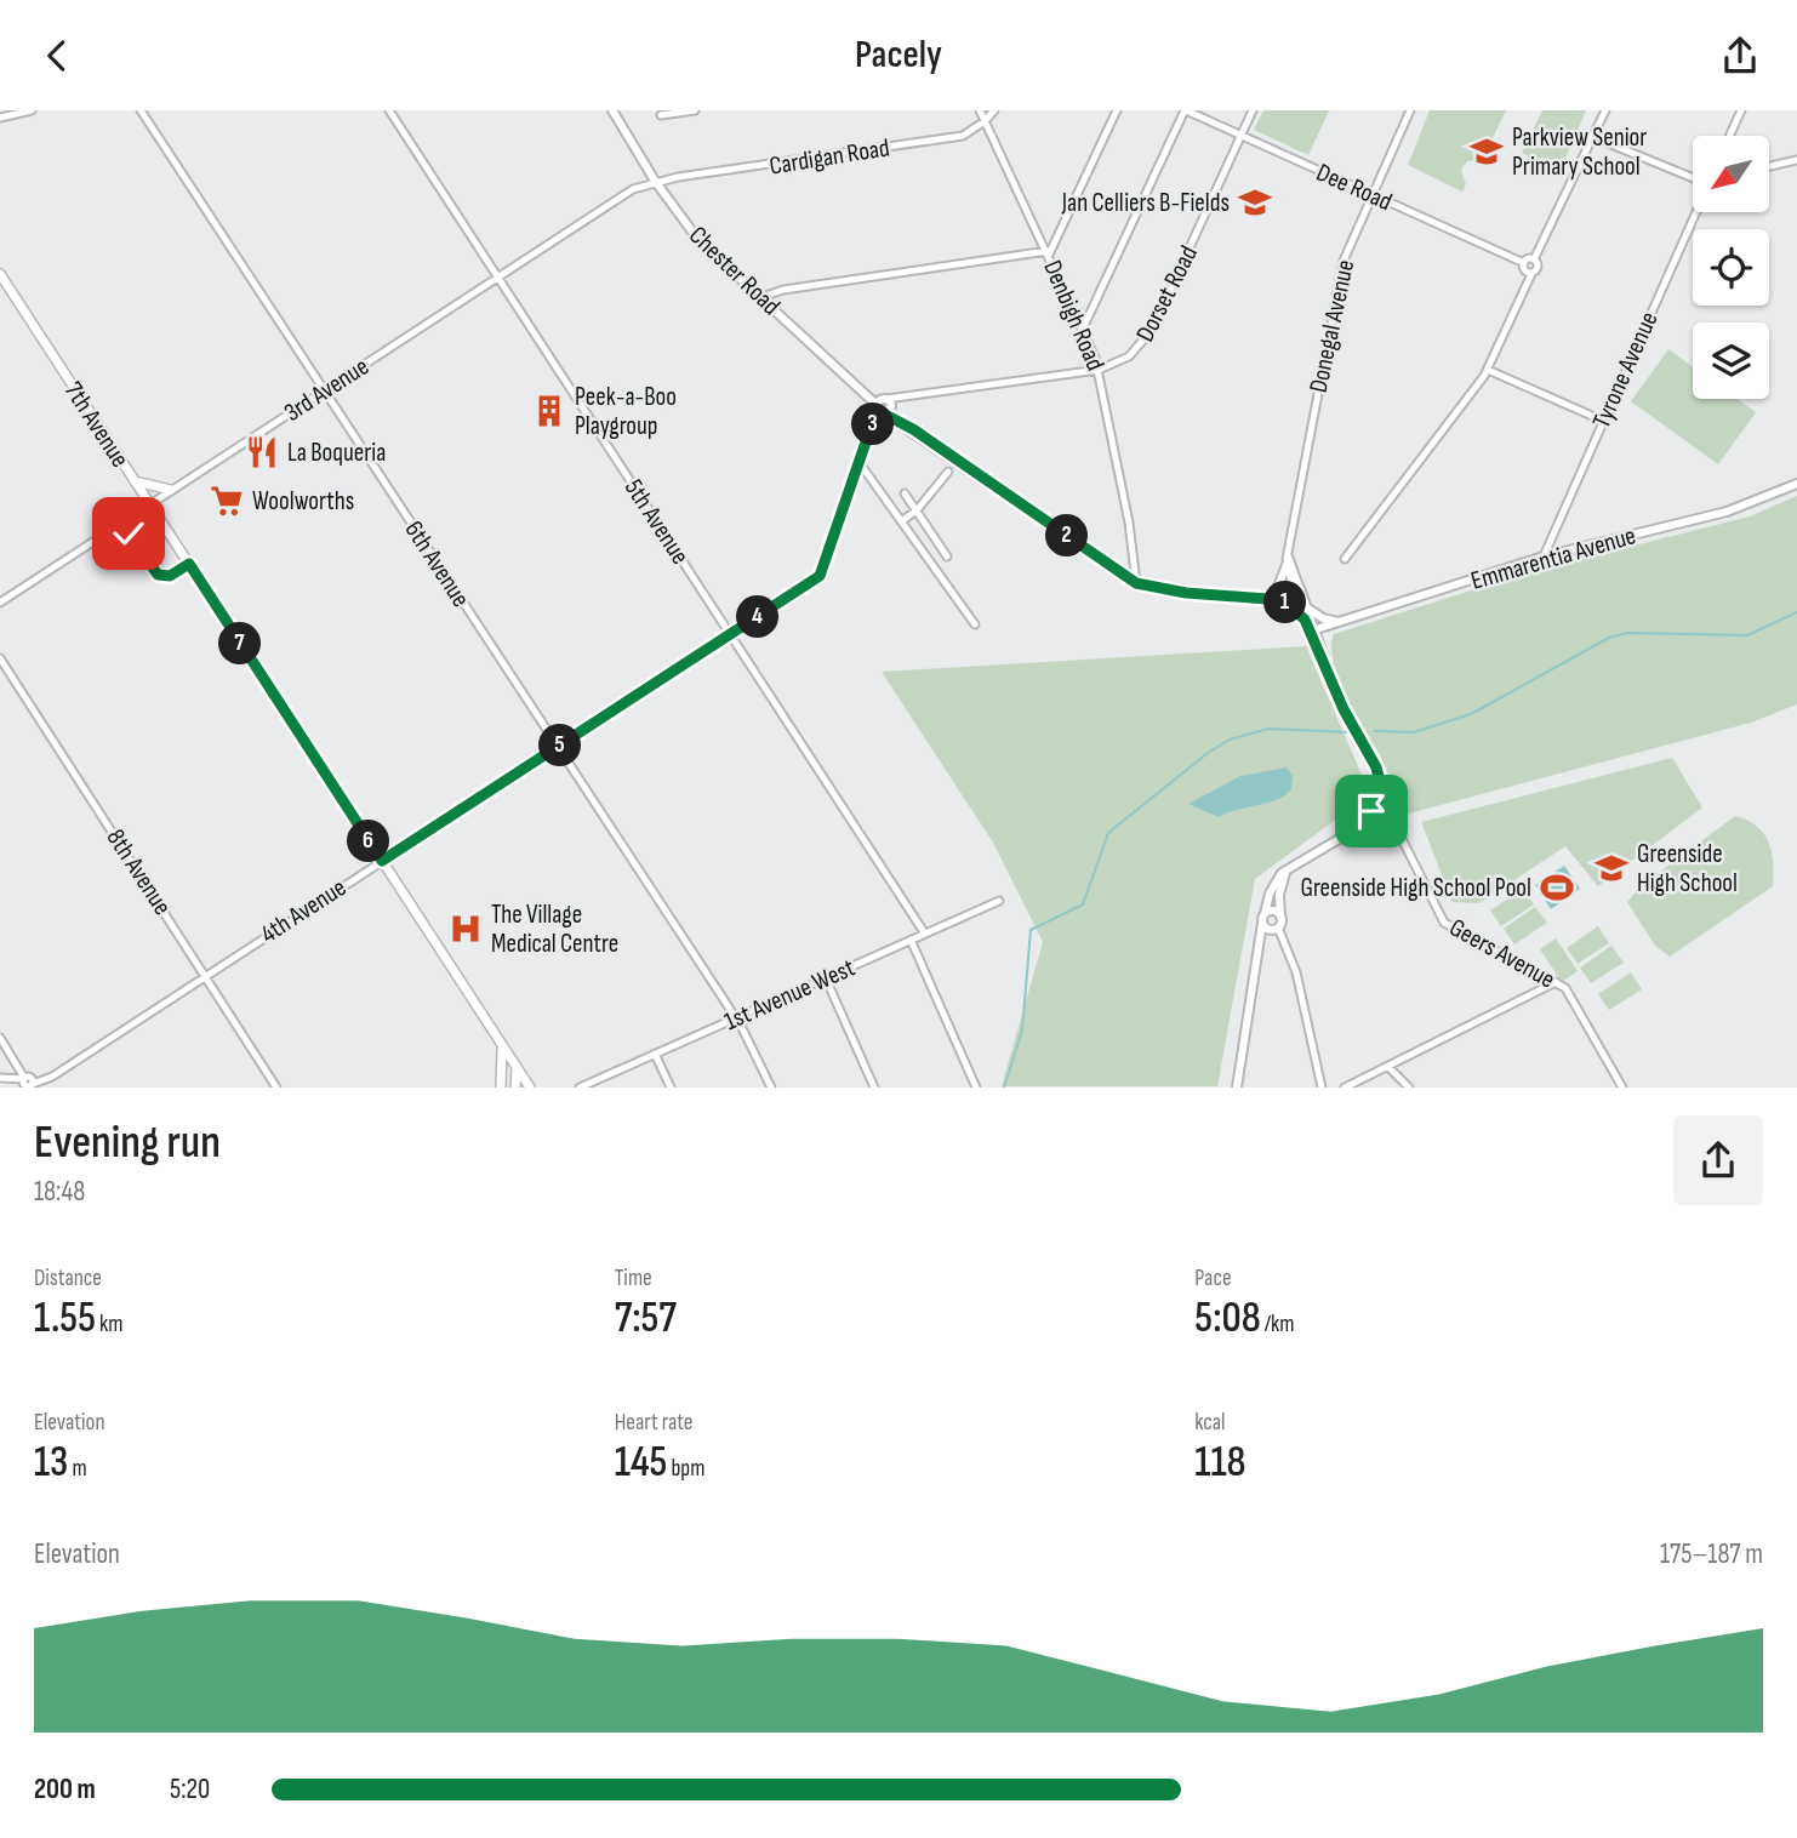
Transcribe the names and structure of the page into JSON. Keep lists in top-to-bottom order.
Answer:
{
  "streets": {
    "main road": ["7th Avenue"],
    "street": [
      "Cardigan Road",
      "Dee Road",
      "Chester Road",
      "Dorset Road",
      "Denbigh Road",
      "Donegal Avenue",
      "Tyrone Avenue",
      "3rd Avenue",
      "5th Avenue",
      "Emmarentia Avenue",
      "6th Avenue",
      "8th Avenue",
      "4th Avenue",
      "Geers Avenue",
      "1st Avenue West"
    ]
  },
  "crossings": [
    ["Cardigan Road", "Chester Road"],
    ["Cardigan Road", "Denbigh Road"],
    ["Cardigan Road", "3rd Avenue"],
    ["Dee Road", "Dorset Road"],
    ["Dee Road", "Donegal Avenue"],
    ["Chester Road", "Dorset Road"],
    ["Chester Road", "Denbigh Road"],
    ["Chester Road", "Donegal Avenue"],
    ["Chester Road", "3rd Avenue"],
    ["Dorset Road", "Denbigh Road"],
    ["Tyrone Avenue", "Emmarentia Avenue"],
    ["3rd Avenue", "7th Avenue"],
    ["3rd Avenue", "5th Avenue"],
    ["3rd Avenue", "6th Avenue"],
    ["7th Avenue", "4th Avenue"],
    ["5th Avenue", "4th Avenue"],
    ["5th Avenue", "1st Avenue West"],
    ["6th Avenue", "4th Avenue"],
    ["6th Avenue", "1st Avenue West"],
    ["8th Avenue", "4th Avenue"]
  ],
  "places": {
    "school or university": ["Parkview Senior Primary School", "Jan Celliers B-Fields", "Greenside High School"],
    "building": ["Peek-a-Boo Playgroup"],
    "restaurant": ["La Boqueria"],
    "supermarket": ["Woolworths"],
    "sports": ["Greenside High School Pool"],
    "hospital": ["The Village Medical Centre"]
  },
  "north": "bottom left",
  "page": {
    "header": "Pacely",
    "pins": [
      "3",
      "2",
      "1",
      "4",
      "7",
      "5",
      "6"
    ],
    "heading": ["Evening run", "18:48"],
    "stats": [
      ["Distance", "1.55 km"],
      ["Time", "7:57"],
      ["Pace", "5:08 /km"],
      ["Elevation", "13 m"],
      ["Heart rate", "145 bpm"],
      ["kcal", "118"]
    ],
    "chart": ["Elevation", "175–187 m"],
    "list": [
      {
        "name": "200 m",
        "note": "5:20"
      }
    ]
  }
}
